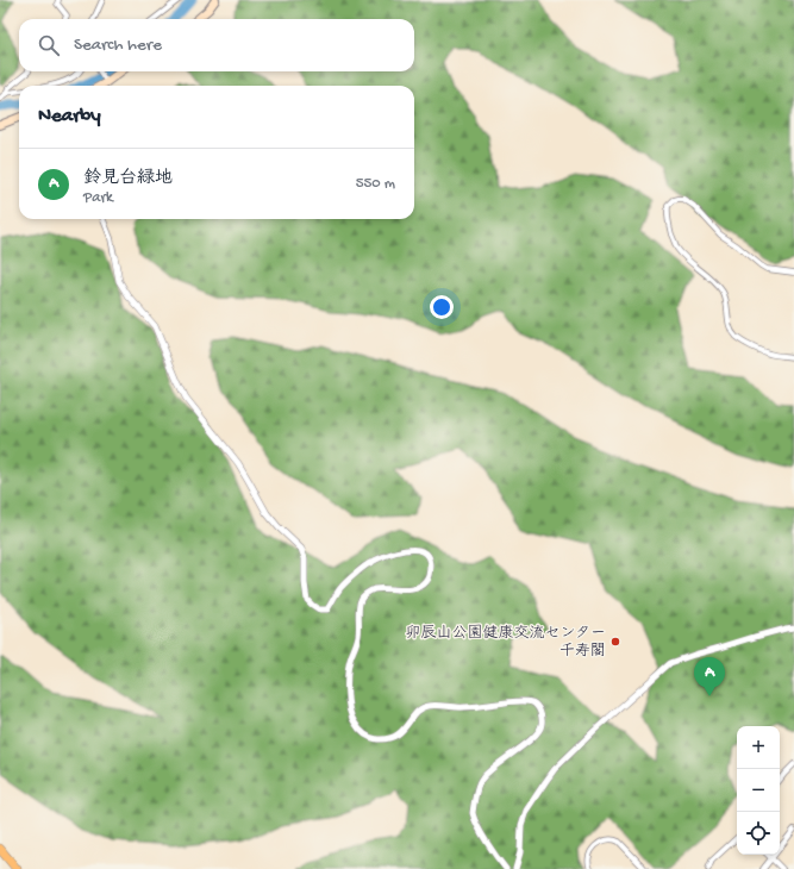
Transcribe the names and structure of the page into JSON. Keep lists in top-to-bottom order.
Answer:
{
  "places": ["卯辰山公園健康交流センター 千寿閣"],
  "page": {
    "search": "Search here",
    "heading": "Nearby",
    "list": [
      {
        "mark": "A",
        "name": "鈴見台緑地",
        "note": "Park",
        "value": "550 m"
      }
    ],
    "pins": "A",
    "map_buttons": ["+", "−"]
  }
}
